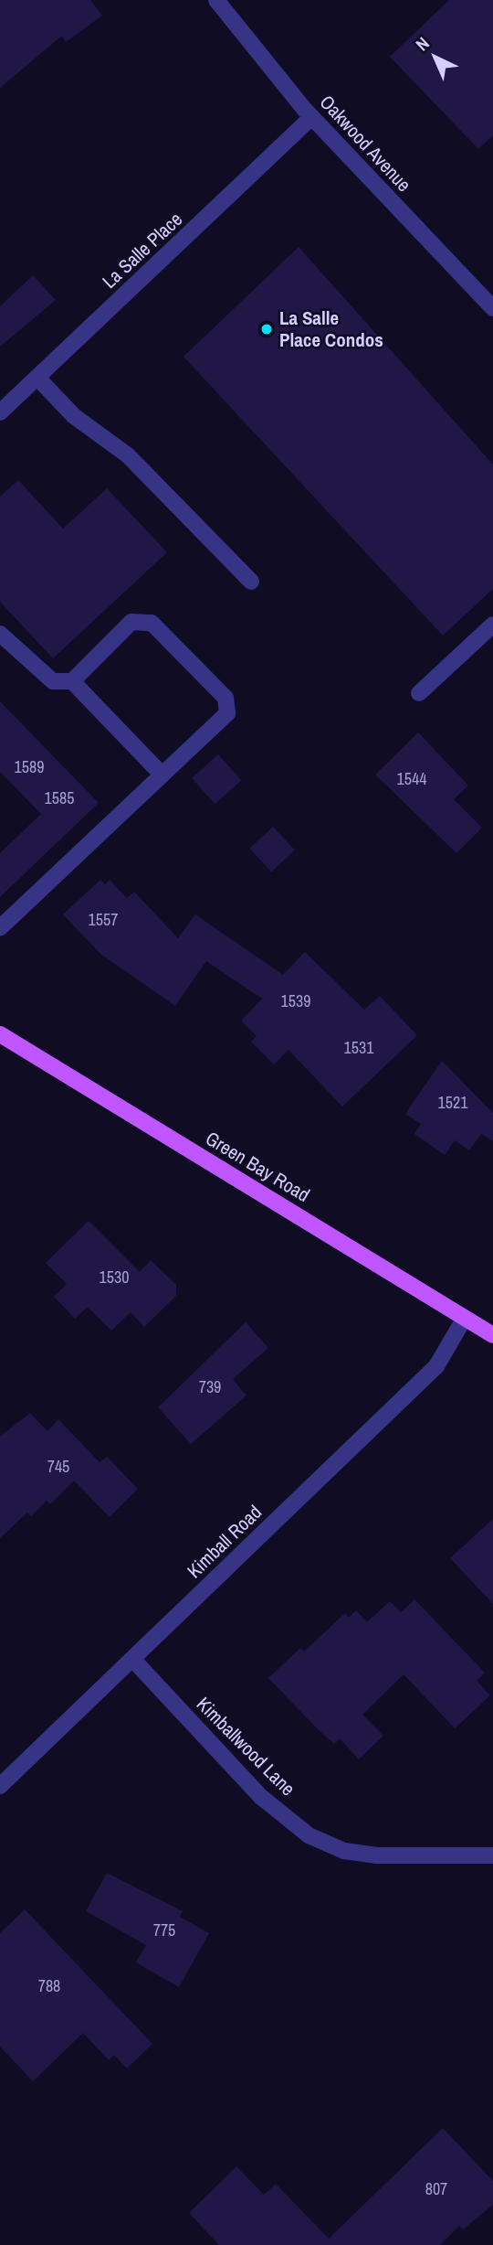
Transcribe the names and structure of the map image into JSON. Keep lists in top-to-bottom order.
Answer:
{
  "streets": {
    "main road": ["Green Bay Road"],
    "street": [
      "Oakwood Avenue",
      "La Salle Place",
      "Kimball Road",
      "Kimballwood Lane"
    ]
  },
  "crossings": [
    ["Oakwood Avenue", "La Salle Place"],
    ["Green Bay Road", "Kimball Road"],
    ["Kimball Road", "Kimballwood Lane"]
  ],
  "places": ["La Salle Place Condos"],
  "house_numbers": [
    "1589",
    "1544",
    "1585",
    "1557",
    "1539",
    "1531",
    "1521",
    "1530",
    "739",
    "745",
    "775",
    "788",
    "807"
  ],
  "north": "top left"
}
